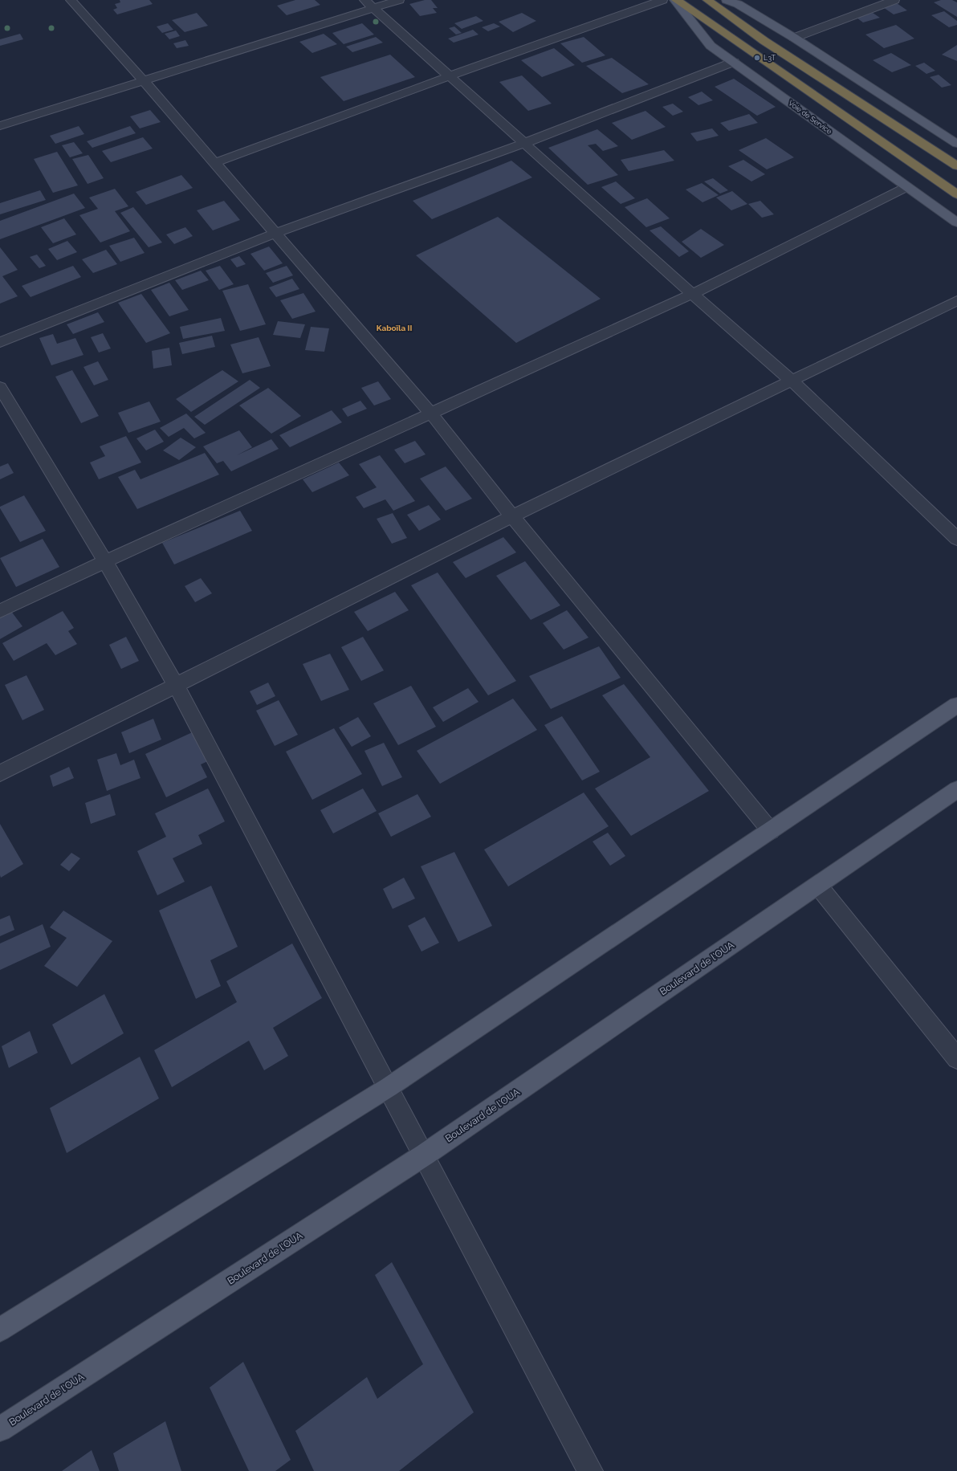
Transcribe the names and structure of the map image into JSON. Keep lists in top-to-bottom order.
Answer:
{
  "streets": {
    "main road": ["Voie de Service", "Boulevard de l'OUA"]
  },
  "districts": ["Kaboïla II"],
  "places": ["L3T"]
}
